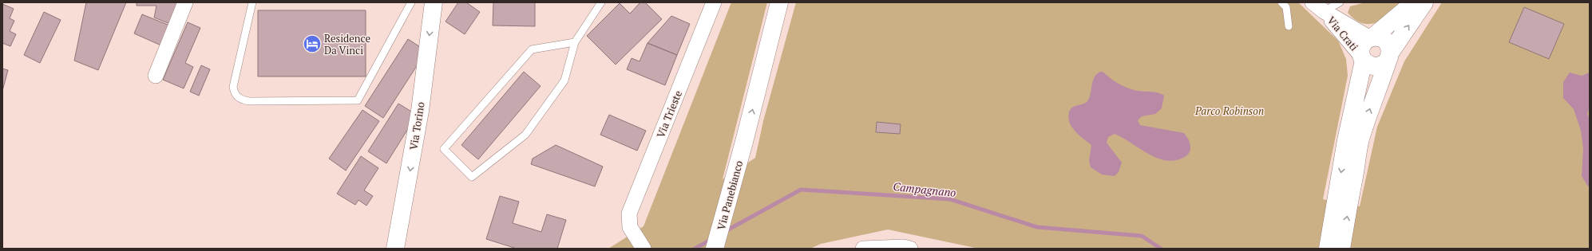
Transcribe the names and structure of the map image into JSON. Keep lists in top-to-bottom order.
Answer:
{
  "streets": {
    "street": [
      "Via Crati",
      "Via Trieste",
      "Via Torino",
      "Via Panebianco"
    ]
  },
  "one_way": ["Via Torino", "Via Panebianco"],
  "water": ["Campagnano"],
  "parks": ["Parco Robinson"],
  "places": {
    "hotel": ["Residence Da Vinci"]
  }
}
